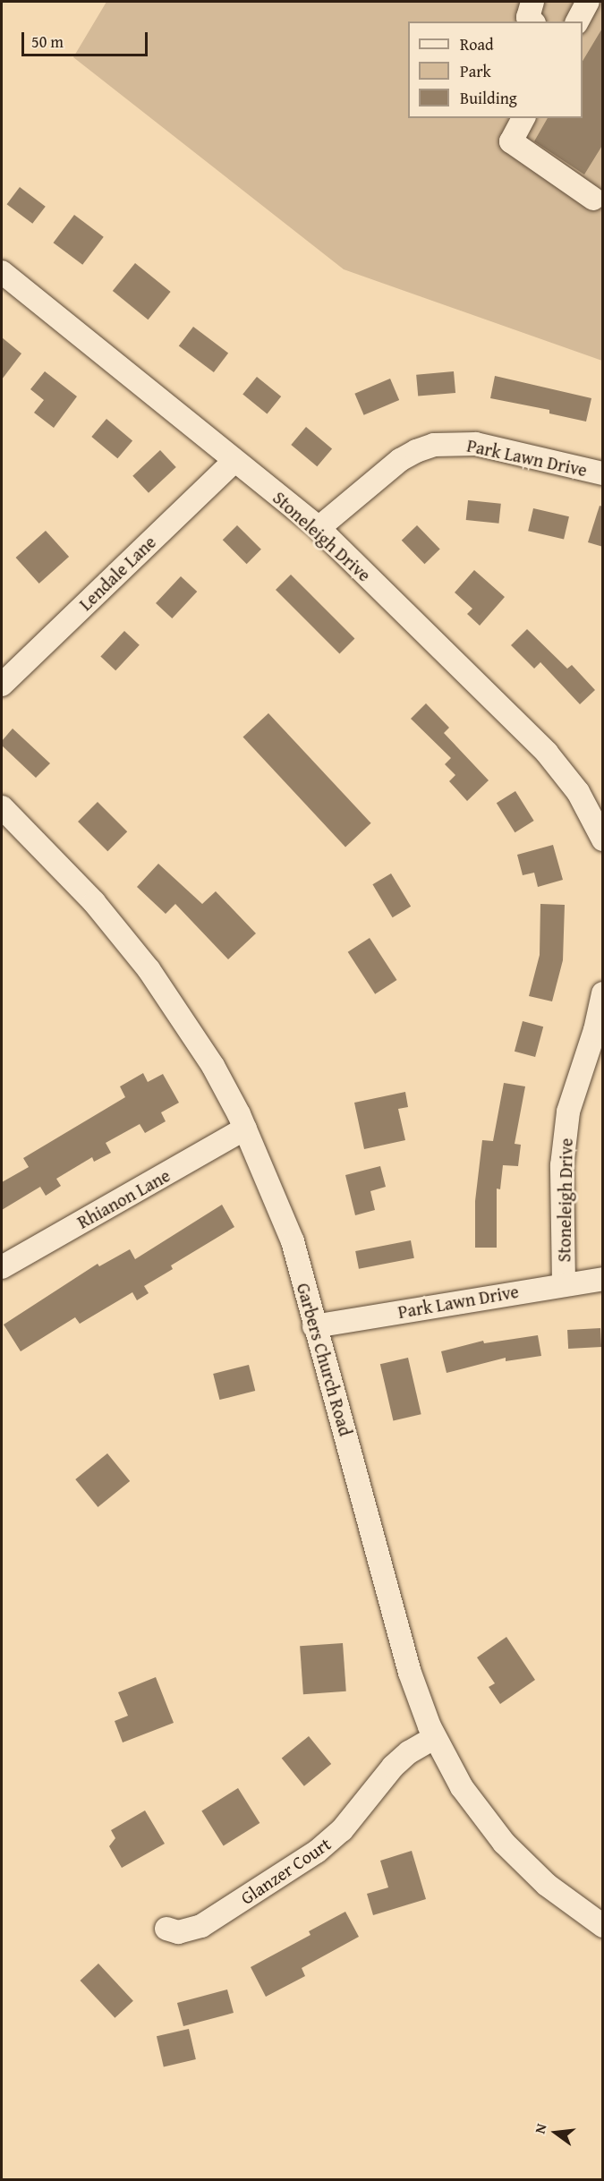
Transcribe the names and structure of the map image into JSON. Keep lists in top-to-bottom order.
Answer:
{
  "streets": {
    "street": [
      "Park Lawn Drive",
      "Stoneleigh Drive",
      "Lendale Lane",
      "Rhianon Lane",
      "Garbers Church Road",
      "Glanzer Court"
    ]
  },
  "crossings": [
    ["Park Lawn Drive", "Stoneleigh Drive"],
    ["Park Lawn Drive", "Garbers Church Road"],
    ["Stoneleigh Drive", "Lendale Lane"],
    ["Rhianon Lane", "Garbers Church Road"],
    ["Garbers Church Road", "Glanzer Court"]
  ],
  "legend": ["Road", "Park", "Building"],
  "scale_bar": "50 m",
  "north": "left"
}
